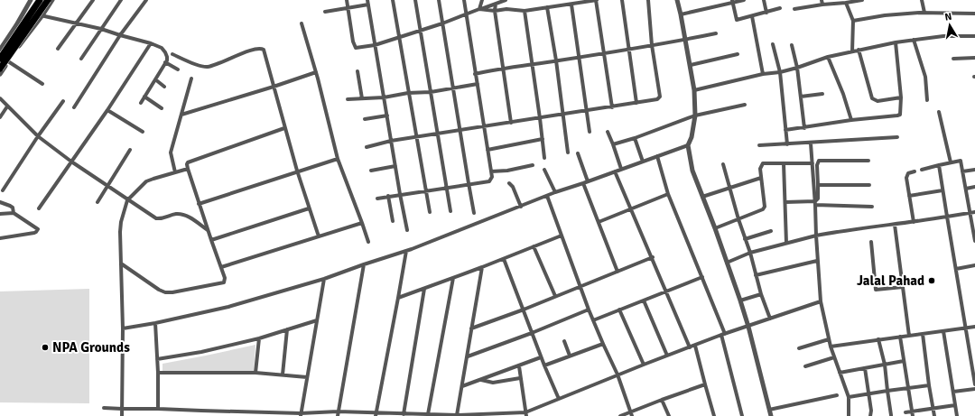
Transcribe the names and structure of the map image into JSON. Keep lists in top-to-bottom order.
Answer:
{
  "places": ["Jalal Pahad", "NPA Grounds"],
  "north": "top"
}
